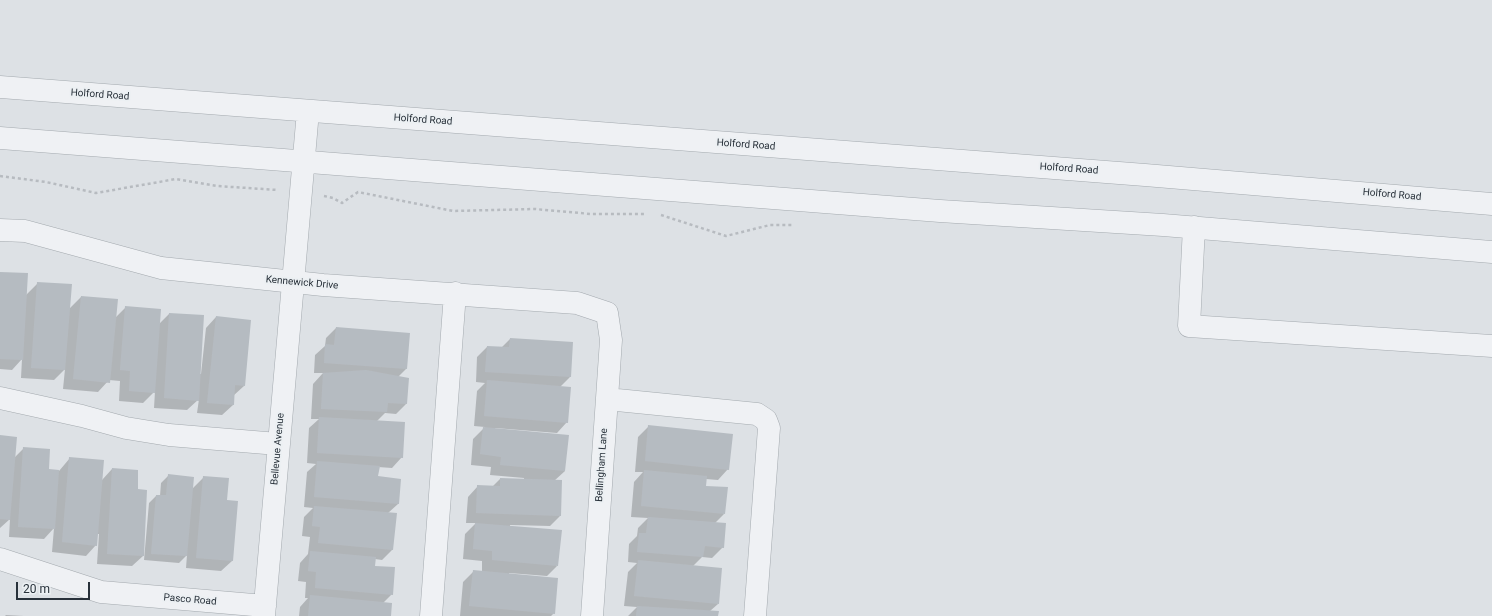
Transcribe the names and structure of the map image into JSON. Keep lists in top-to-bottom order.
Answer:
{
  "streets": {
    "street": [
      "Holford Road",
      "Kennewick Drive",
      "Bellevue Avenue",
      "Bellingham Lane",
      "Pasco Road"
    ]
  },
  "crossings": [
    ["Holford Road", "Bellevue Avenue"],
    ["Kennewick Drive", "Bellevue Avenue"],
    ["Kennewick Drive", "Bellingham Lane"],
    ["Bellevue Avenue", "Pasco Road"]
  ],
  "scale_bar": "20 m"
}
